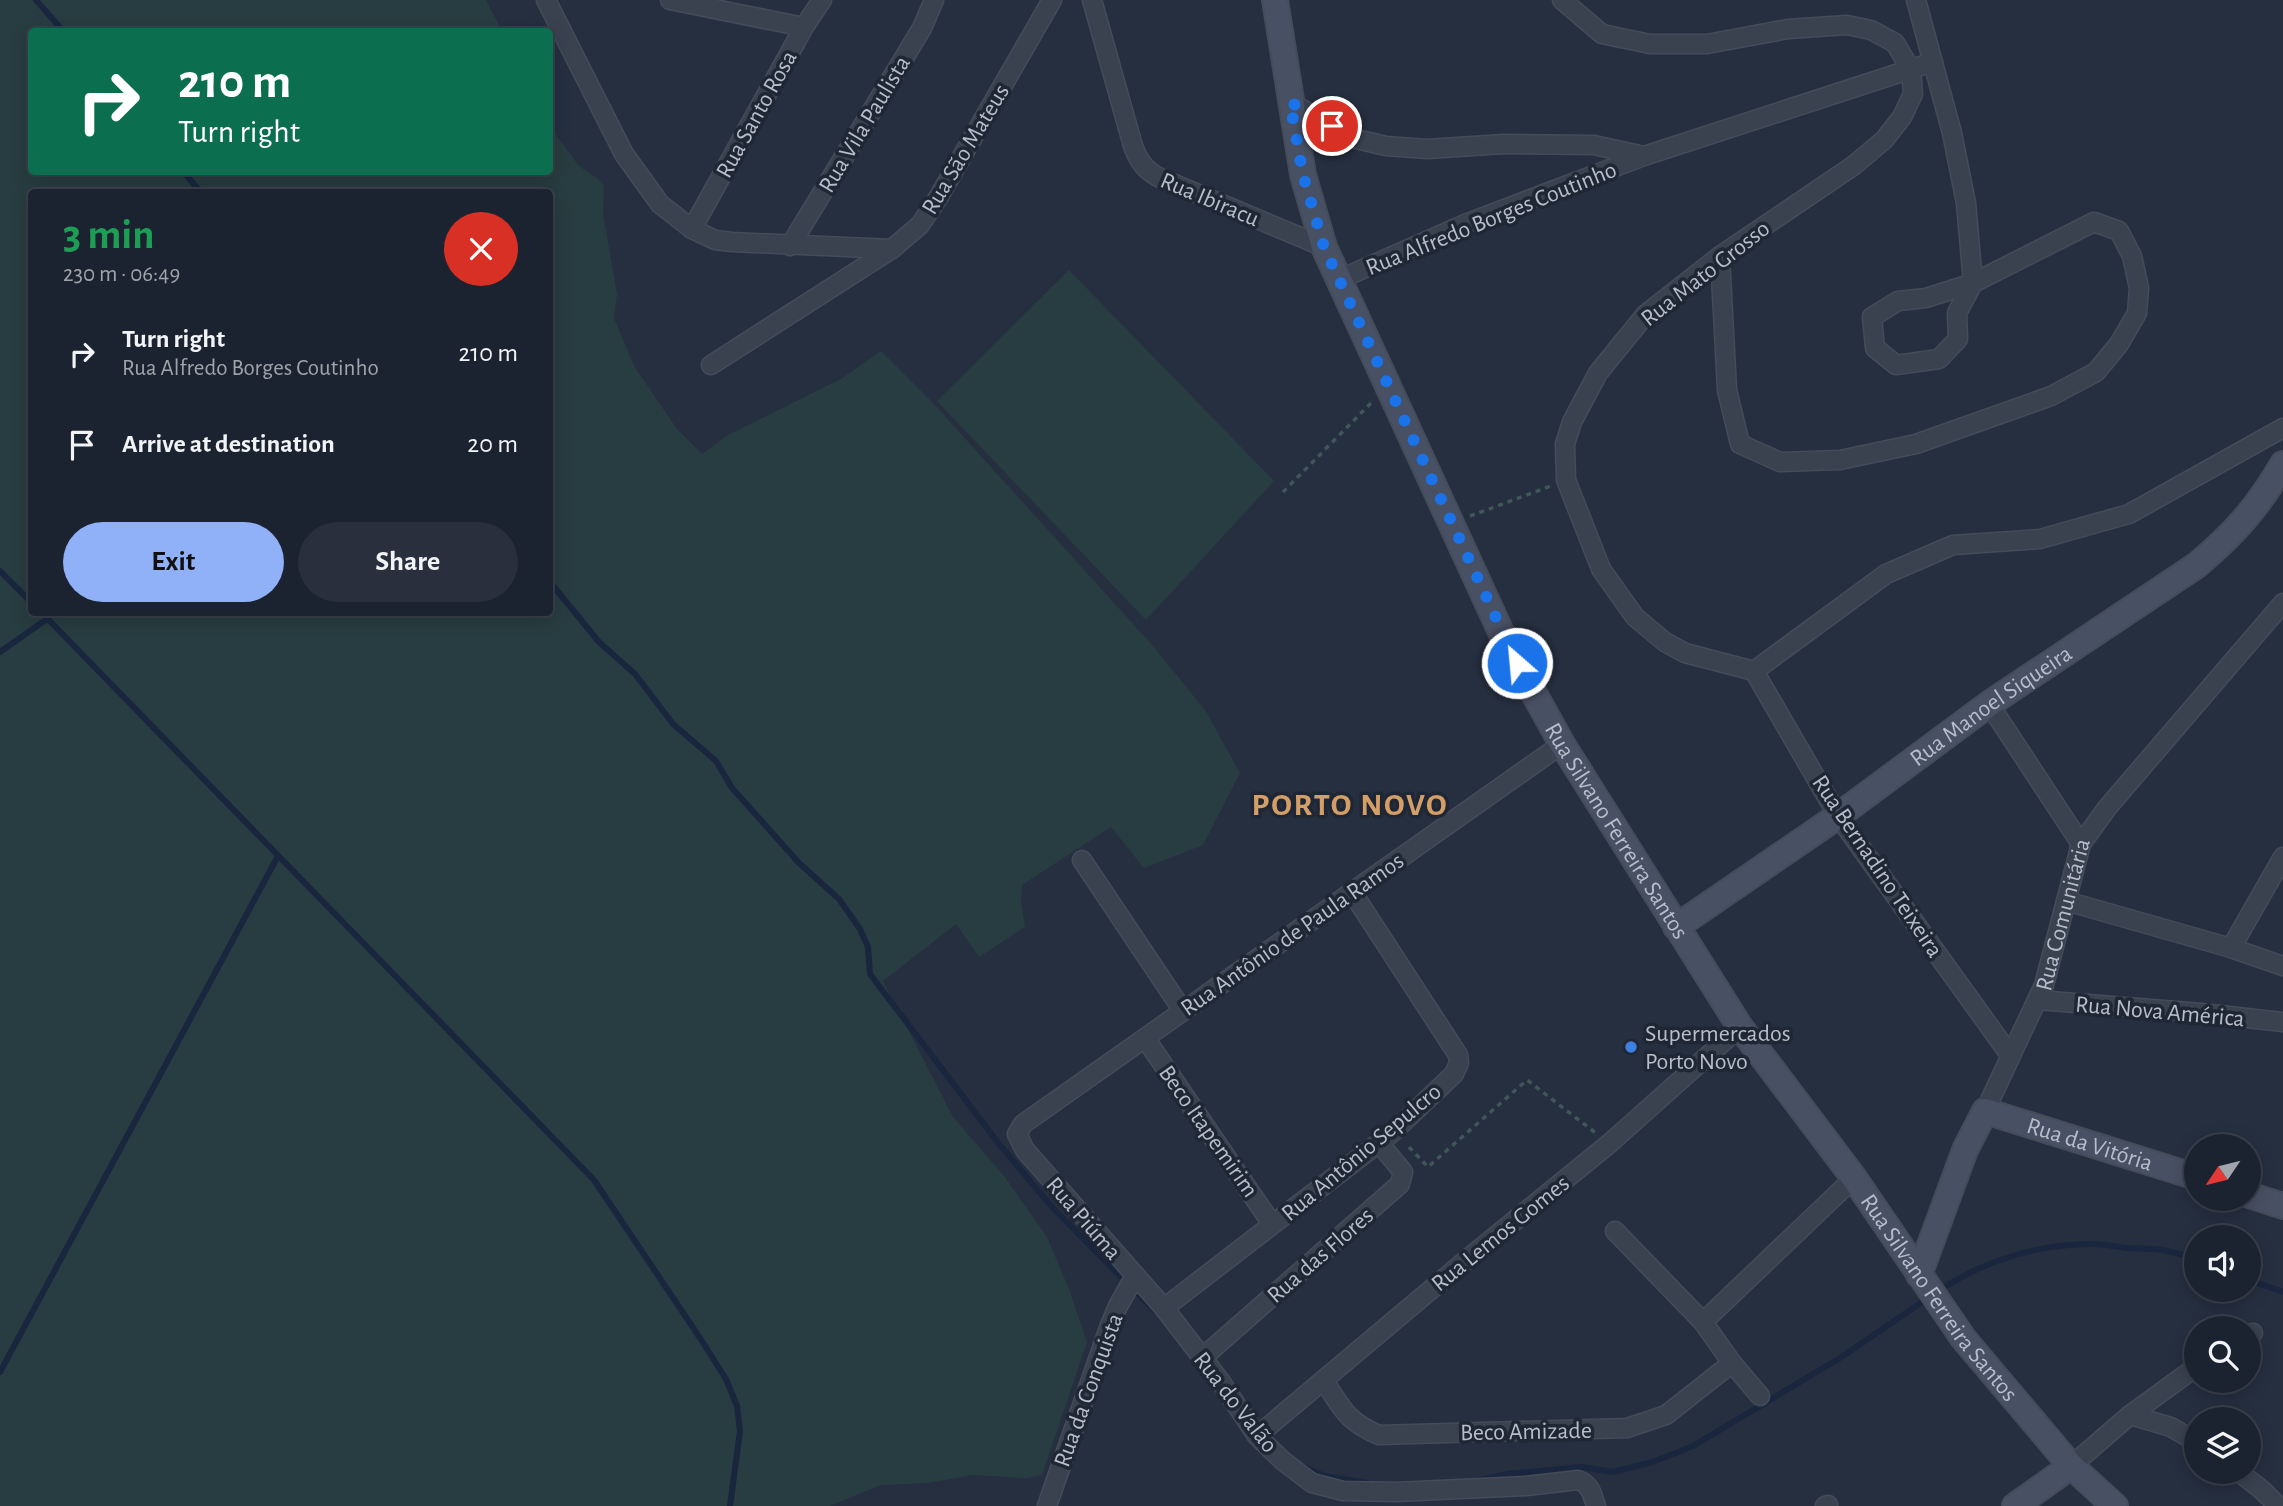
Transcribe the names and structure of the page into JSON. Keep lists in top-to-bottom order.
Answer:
{
  "streets": {
    "street": [
      "Rua Santo Rosa",
      "Rua Vila Paulista",
      "Rua São Mateus",
      "Rua Ibiracu",
      "Rua Alfredo Borges Coutinho",
      "Rua Mato Grosso",
      "Rua Manoel Siqueira",
      "Rua Silvano Ferreira Santos",
      "Rua Bernadino Teixeira",
      "Rua Comunitária",
      "Rua Antônio de Paula Ramos",
      "Rua Nova América",
      "Beco Itapemirim",
      "Rua da Vitória",
      "Rua Antônio Sepulcro",
      "Rua Piúma",
      "Rua Lemos Gomes",
      "Rua das Flores",
      "Rua da Conquista",
      "Rua do Valão",
      "Beco Amizade"
    ]
  },
  "crossings": [
    ["Rua Ibiracu", "Rua Silvano Ferreira Santos"],
    ["Rua Alfredo Borges Coutinho", "Rua Mato Grosso"],
    ["Rua Alfredo Borges Coutinho", "Rua Silvano Ferreira Santos"],
    ["Rua Mato Grosso", "Rua Bernadino Teixeira"],
    ["Rua Manoel Siqueira", "Rua Silvano Ferreira Santos"],
    ["Rua Manoel Siqueira", "Rua Bernadino Teixeira"],
    ["Rua Silvano Ferreira Santos", "Rua Comunitária"],
    ["Rua Silvano Ferreira Santos", "Rua Antônio de Paula Ramos"],
    ["Rua Silvano Ferreira Santos", "Rua Lemos Gomes"],
    ["Rua Bernadino Teixeira", "Rua Comunitária"],
    ["Rua Comunitária", "Rua Nova América"],
    ["Rua Comunitária", "Rua da Vitória"],
    ["Rua Antônio de Paula Ramos", "Beco Itapemirim"],
    ["Rua Antônio de Paula Ramos", "Rua Antônio Sepulcro"],
    ["Rua Antônio de Paula Ramos", "Rua Piúma"],
    ["Beco Itapemirim", "Rua Antônio Sepulcro"],
    ["Rua Antônio Sepulcro", "Rua Piúma"],
    ["Rua Antônio Sepulcro", "Rua das Flores"],
    ["Rua Antônio Sepulcro", "Rua do Valão"],
    ["Rua Piúma", "Rua da Conquista"],
    ["Rua Piúma", "Rua do Valão"],
    ["Rua Lemos Gomes", "Rua do Valão"],
    ["Rua Lemos Gomes", "Beco Amizade"],
    ["Rua das Flores", "Rua do Valão"]
  ],
  "districts": ["PORTO NOVO"],
  "places": ["Supermercados Porto Novo"],
  "north": "bottom left",
  "page": {
    "turn": ["210 m", "Turn right"],
    "heading": ["3 min", "230 m · 06:49"],
    "list": [
      {
        "name": "Turn right",
        "note": "Rua Alfredo Borges Coutinho",
        "value": "210 m"
      },
      {
        "name": "Arrive at destination",
        "value": "20 m"
      }
    ],
    "buttons": ["Exit", "Share"]
  }
}
